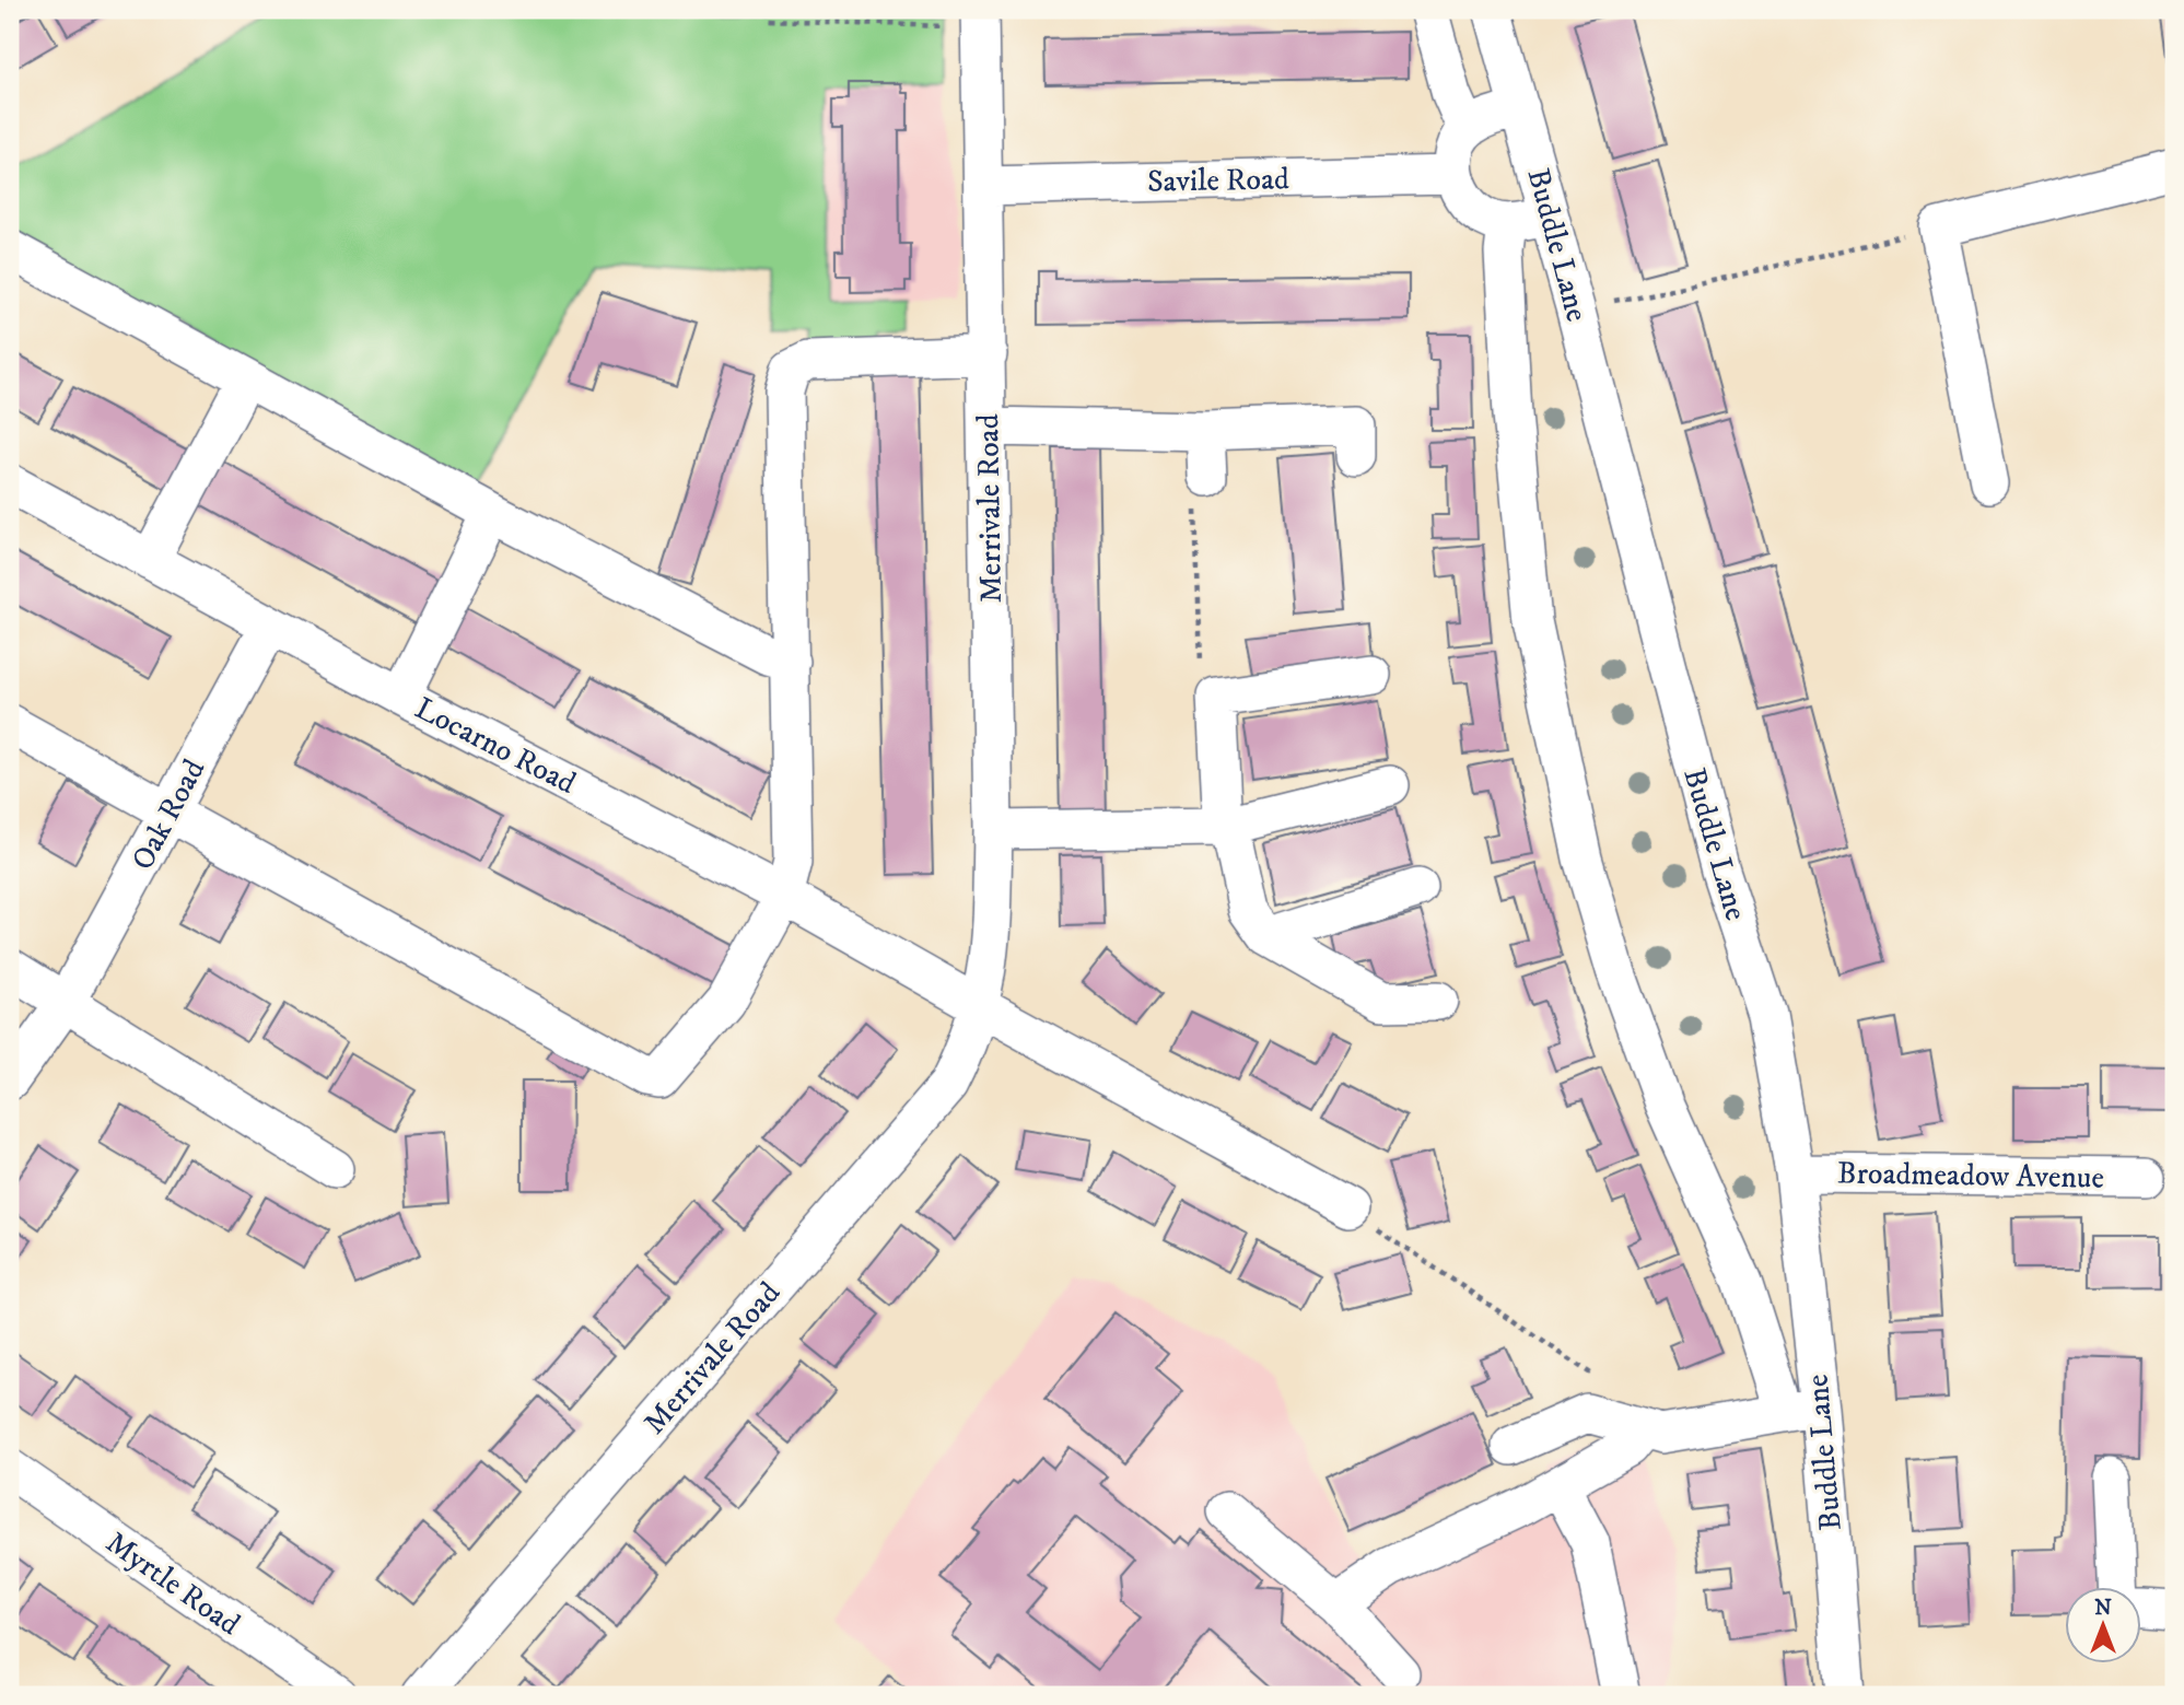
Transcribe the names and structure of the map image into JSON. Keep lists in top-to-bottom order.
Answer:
{
  "streets": {
    "street": [
      "Savile Road",
      "Buddle Lane",
      "Merrivale Road",
      "Locarno Road",
      "Oak Road",
      "Broadmeadow Avenue",
      "Myrtle Road"
    ]
  },
  "crossings": [
    ["Savile Road", "Merrivale Road"],
    ["Buddle Lane", "Broadmeadow Avenue"],
    ["Merrivale Road", "Locarno Road"],
    ["Locarno Road", "Oak Road"]
  ],
  "north": "top"
}
